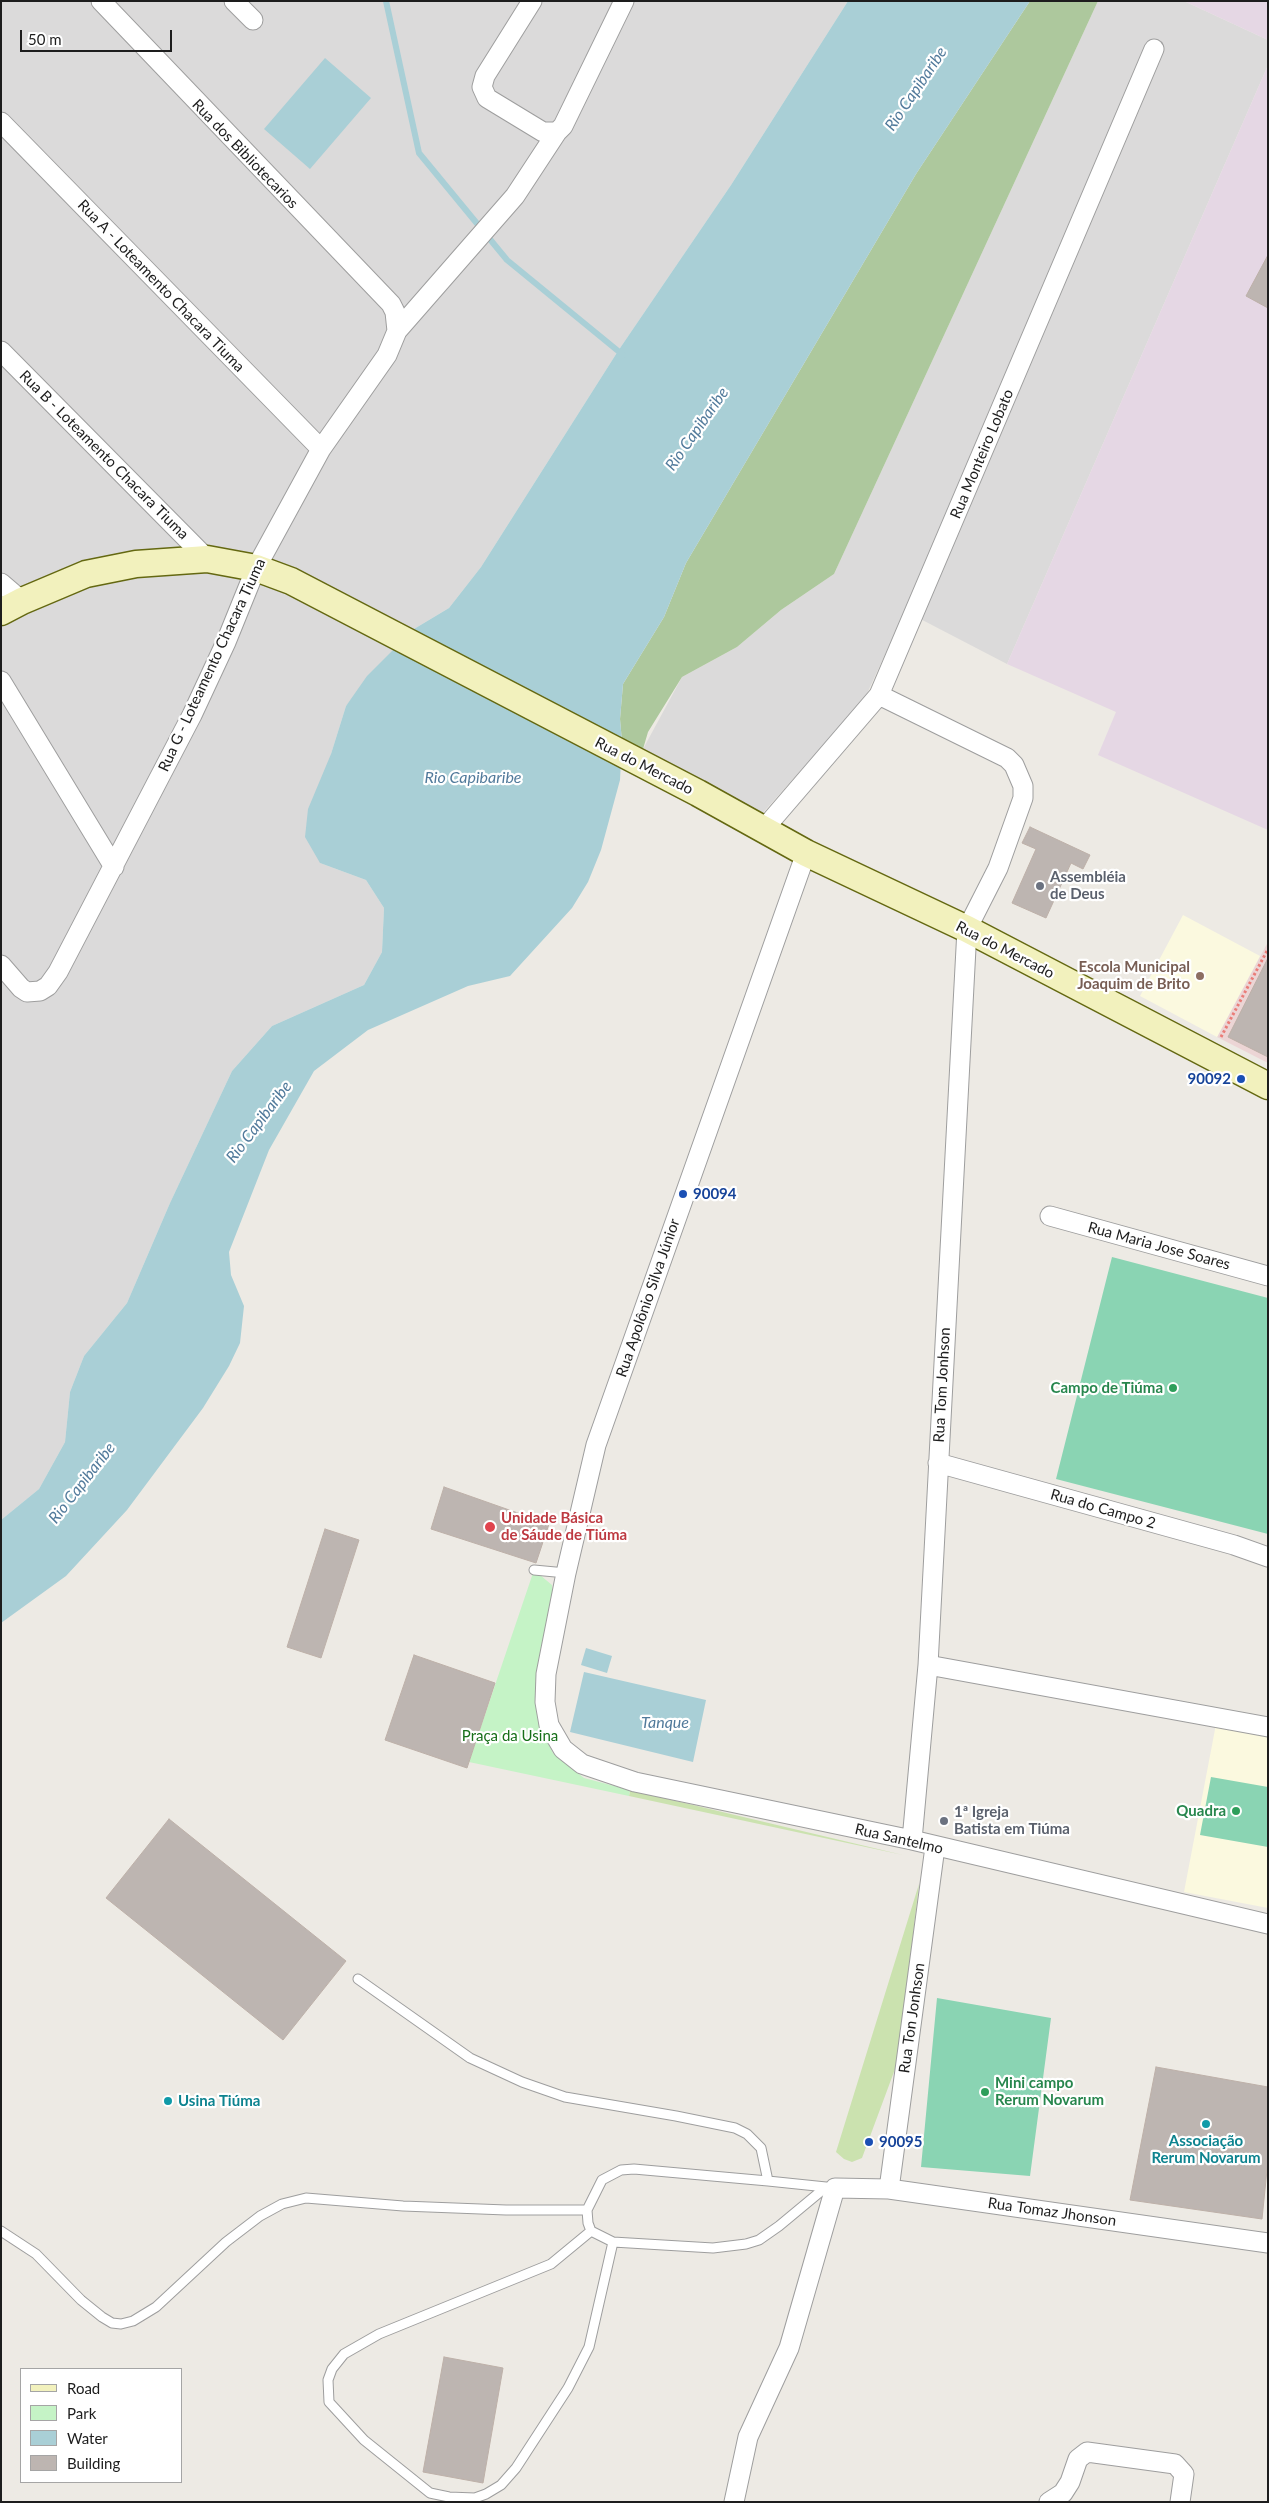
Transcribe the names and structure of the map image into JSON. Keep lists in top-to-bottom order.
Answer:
{
  "streets": {
    "main road": ["Rua do Mercado"],
    "street": [
      "Rua dos Bibliotecarios",
      "Rua A - Loteamento Chacara Tiuma",
      "Rua Monteiro Lobato",
      "Rua B - Loteamento Chacara Tiuma",
      "Rua G - Loteamento Chacara Tiuma",
      "Rua Maria Jose Soares",
      "Rua Apolônio Silva Júnior",
      "Rua Tom Jonhson",
      "Rua do Campo 2",
      "Rua Santelmo",
      "Rua Ton Jonhson",
      "Rua Tomaz Jhonson"
    ]
  },
  "crossings": [
    ["Rua dos Bibliotecarios", "Rua G - Loteamento Chacara Tiuma"],
    ["Rua A - Loteamento Chacara Tiuma", "Rua G - Loteamento Chacara Tiuma"],
    ["Rua Monteiro Lobato", "Rua do Mercado"],
    ["Rua B - Loteamento Chacara Tiuma", "Rua do Mercado"],
    ["Rua G - Loteamento Chacara Tiuma", "Rua do Mercado"],
    ["Rua do Mercado", "Rua Apolônio Silva Júnior"],
    ["Rua do Mercado", "Rua Tom Jonhson"],
    ["Rua Apolônio Silva Júnior", "Rua Santelmo"],
    ["Rua Tom Jonhson", "Rua do Campo 2"],
    ["Rua Tom Jonhson", "Rua Santelmo"],
    ["Rua Santelmo", "Rua Ton Jonhson"],
    ["Rua Ton Jonhson", "Rua Tomaz Jhonson"]
  ],
  "water": ["Rio Capibaribe", "Tanque"],
  "parks": ["Praça da Usina"],
  "places": [
    "Assembléia de Deus",
    "Escola Municipal Joaquim de Brito",
    "90092",
    "90094",
    "Campo de Tiúma",
    "Unidade Básica de Sáude de Tiúma",
    "Quadra",
    "1ª Igreja Batista em Tiúma",
    "Mini campo Rerum Novarum",
    "Usina Tiúma",
    "Associação Rerum Novarum",
    "90095"
  ],
  "legend": [
    "Road",
    "Park",
    "Water",
    "Building"
  ],
  "scale_bar": "50 m"
}
